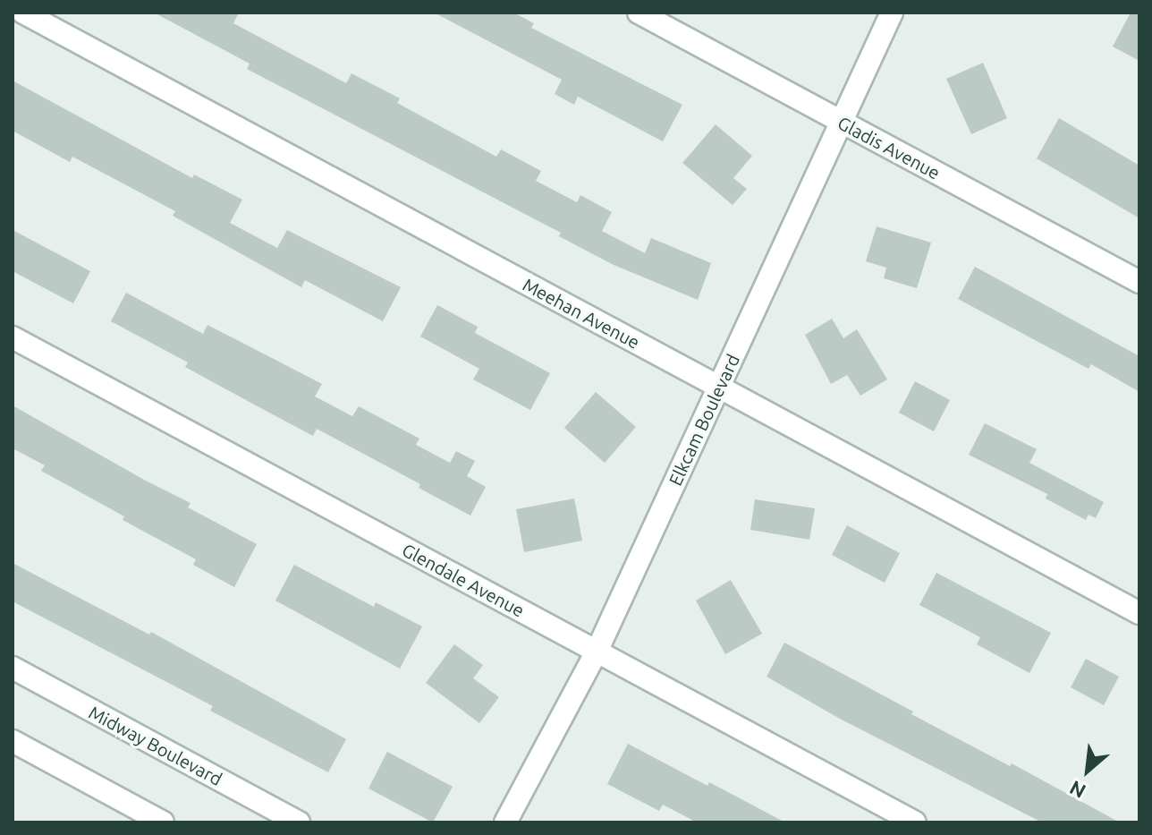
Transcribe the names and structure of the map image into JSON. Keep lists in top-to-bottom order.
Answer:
{
  "streets": {
    "street": [
      "Gladis Avenue",
      "Meehan Avenue",
      "Elkcam Boulevard",
      "Glendale Avenue",
      "Midway Boulevard"
    ]
  },
  "crossings": [
    ["Gladis Avenue", "Elkcam Boulevard"],
    ["Meehan Avenue", "Elkcam Boulevard"],
    ["Elkcam Boulevard", "Glendale Avenue"]
  ],
  "north": "bottom left"
}
